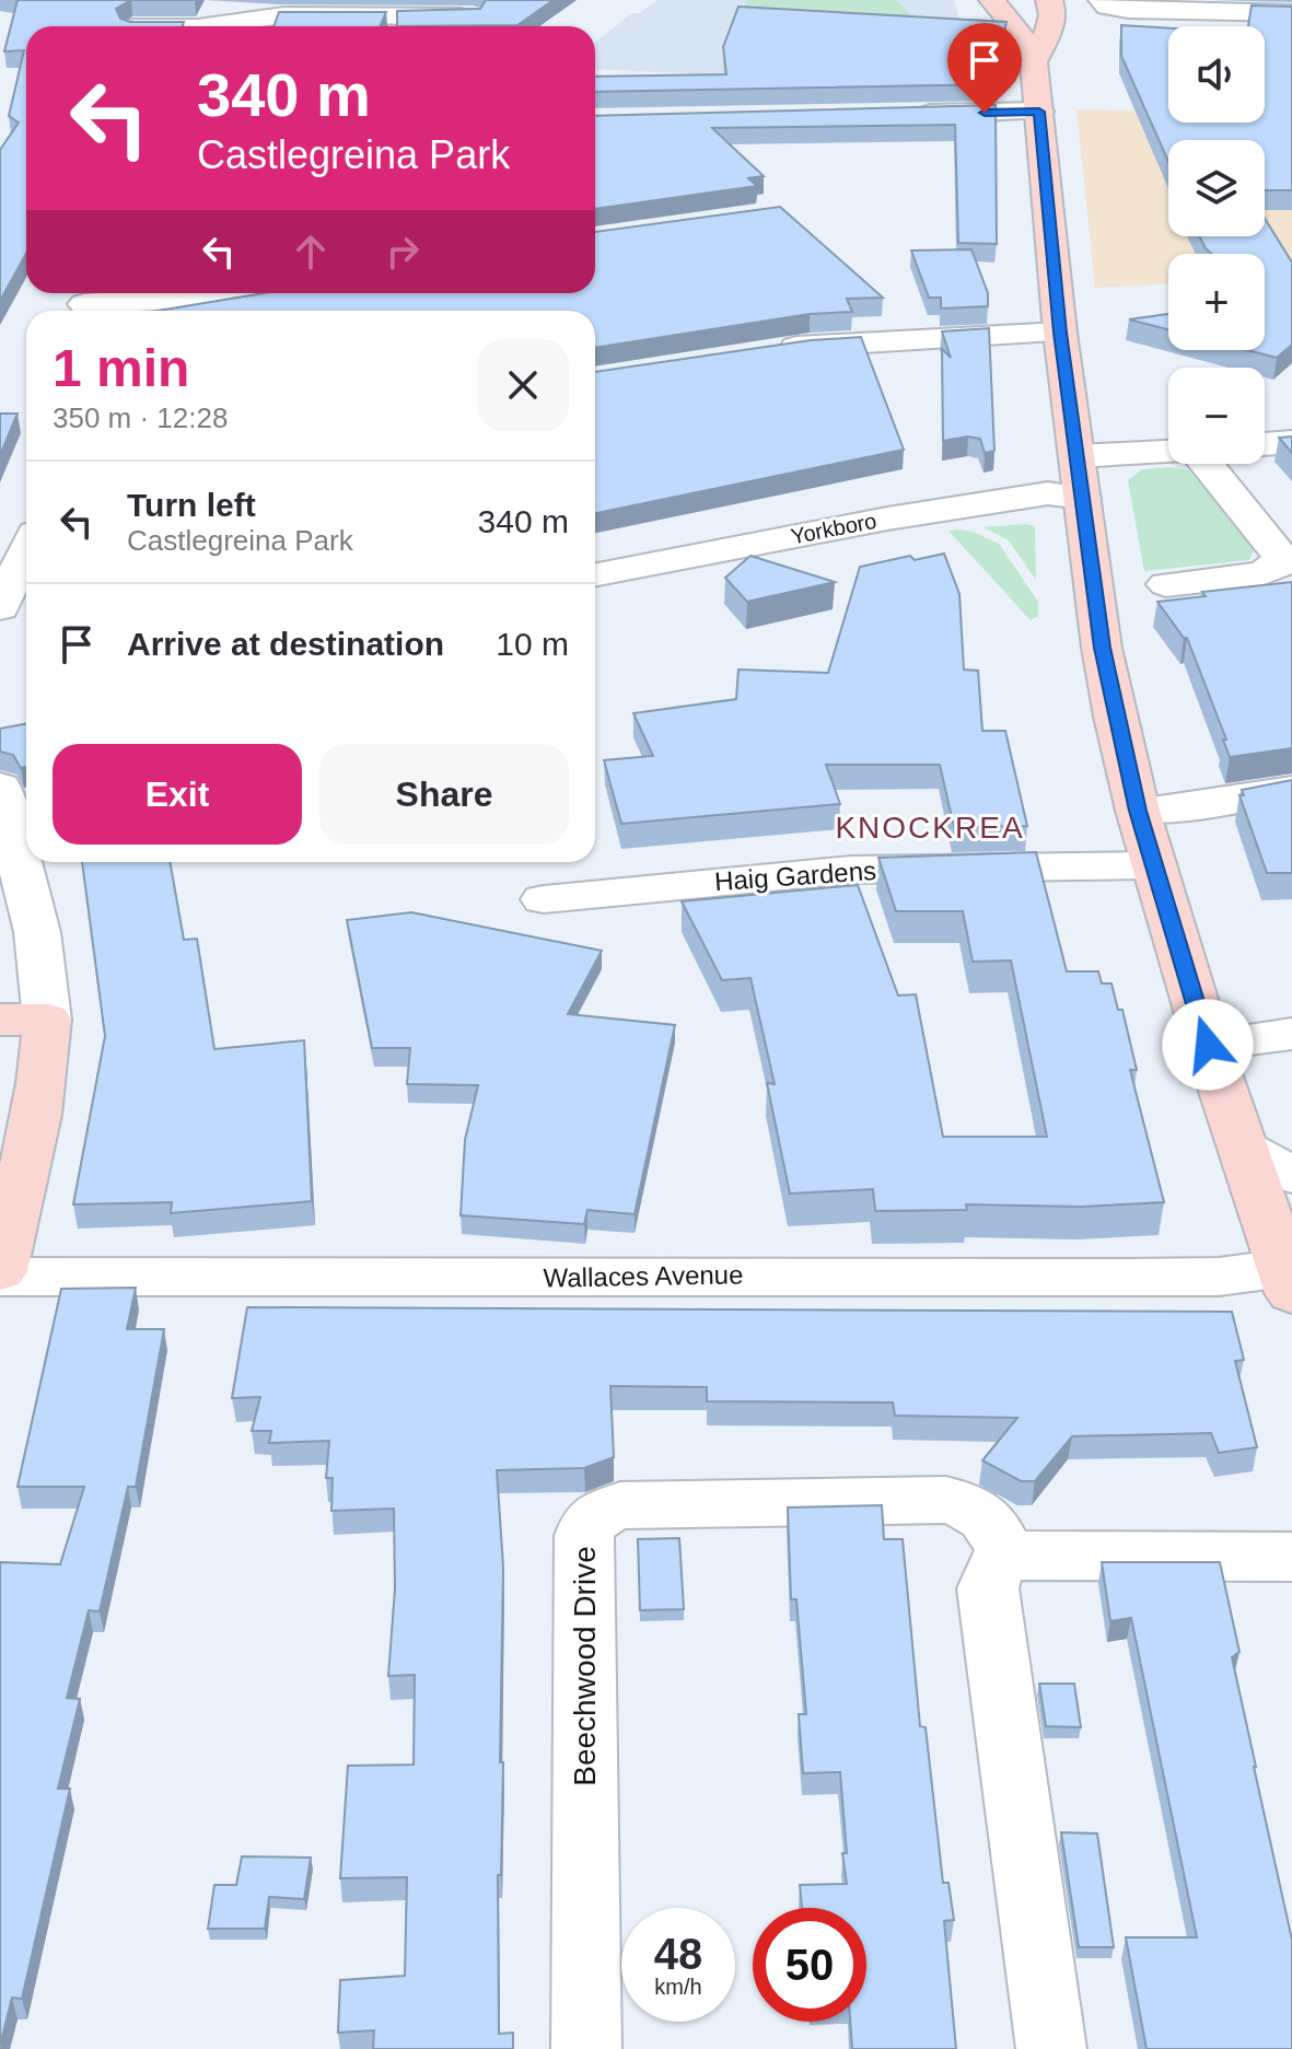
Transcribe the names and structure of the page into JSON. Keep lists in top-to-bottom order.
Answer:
{
  "streets": {
    "street": [
      "Yorkboro",
      "Haig Gardens",
      "Wallaces Avenue",
      "Beechwood Drive"
    ]
  },
  "districts": ["KNOCKREA"],
  "page": {
    "map_buttons": ["+", "−"],
    "turn": ["340 m", "Castlegreina Park"],
    "heading": ["1 min", "350 m · 12:28"],
    "list": [
      {
        "name": "Turn left",
        "note": "Castlegreina Park",
        "value": "340 m"
      },
      {
        "name": "Arrive at destination",
        "value": "10 m"
      }
    ],
    "buttons": ["Exit", "Share"],
    "speed": "48 km/h",
    "limit": "50"
  }
}
